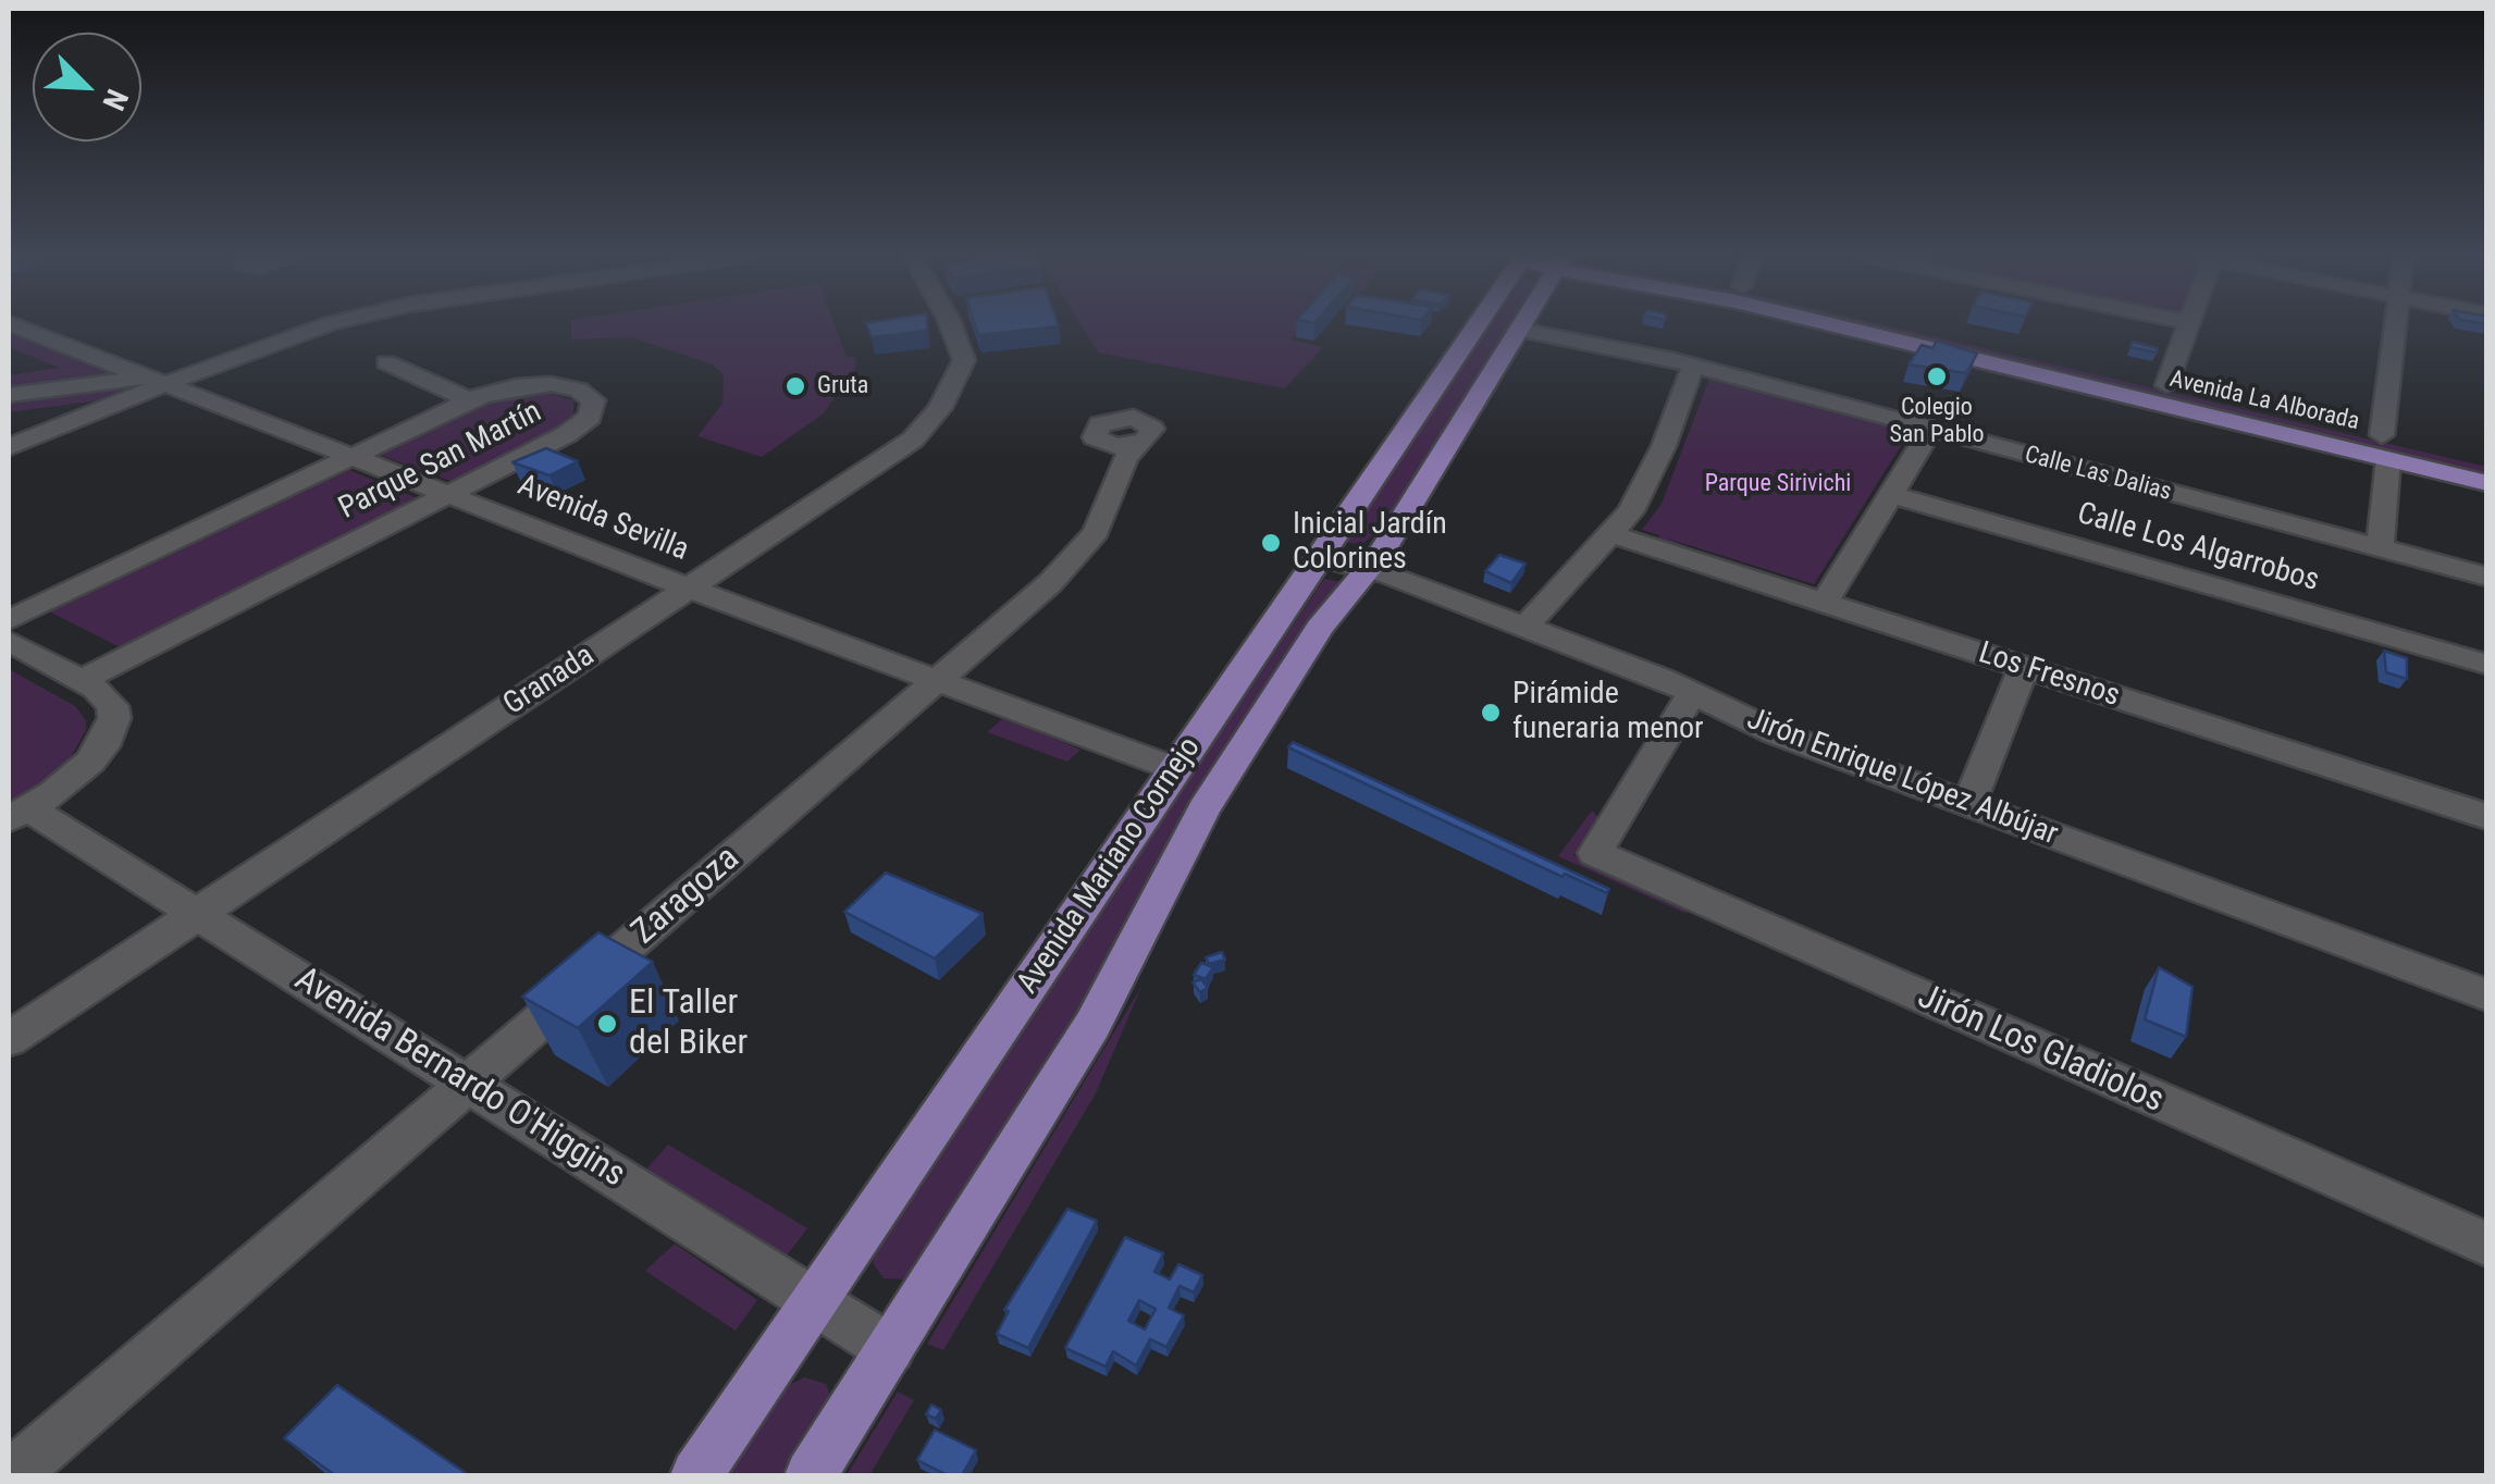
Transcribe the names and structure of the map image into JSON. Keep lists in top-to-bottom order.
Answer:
{
  "streets": {
    "main road": ["Avenida La Alborada", "Avenida Mariano Cornejo"],
    "street": [
      "Parque San Martín",
      "Calle Las Dalias",
      "Avenida Sevilla",
      "Calle Los Algarrobos",
      "Los Fresnos",
      "Granada",
      "Jirón Enrique López Albújar",
      "Zaragoza",
      "Jirón Los Gladiolos",
      "Avenida Bernardo O'Higgins"
    ]
  },
  "crossings": [
    ["Parque San Martín", "Avenida Sevilla"],
    ["Calle Las Dalias", "Avenida Mariano Cornejo"],
    ["Avenida Sevilla", "Granada"],
    ["Avenida Sevilla", "Avenida Mariano Cornejo"],
    ["Avenida Sevilla", "Zaragoza"],
    ["Granada", "Avenida Bernardo O'Higgins"],
    ["Jirón Enrique López Albújar", "Avenida Mariano Cornejo"],
    ["Jirón Enrique López Albújar", "Jirón Los Gladiolos"],
    ["Avenida Mariano Cornejo", "Avenida Bernardo O'Higgins"],
    ["Zaragoza", "Avenida Bernardo O'Higgins"]
  ],
  "parks": ["Parque Sirivichi"],
  "places": [
    "Colegio San Pablo",
    "Gruta",
    "Inicial Jardín Colorines",
    "Pirámide funeraria menor",
    "El Taller del Biker"
  ],
  "north": "bottom right"
}
